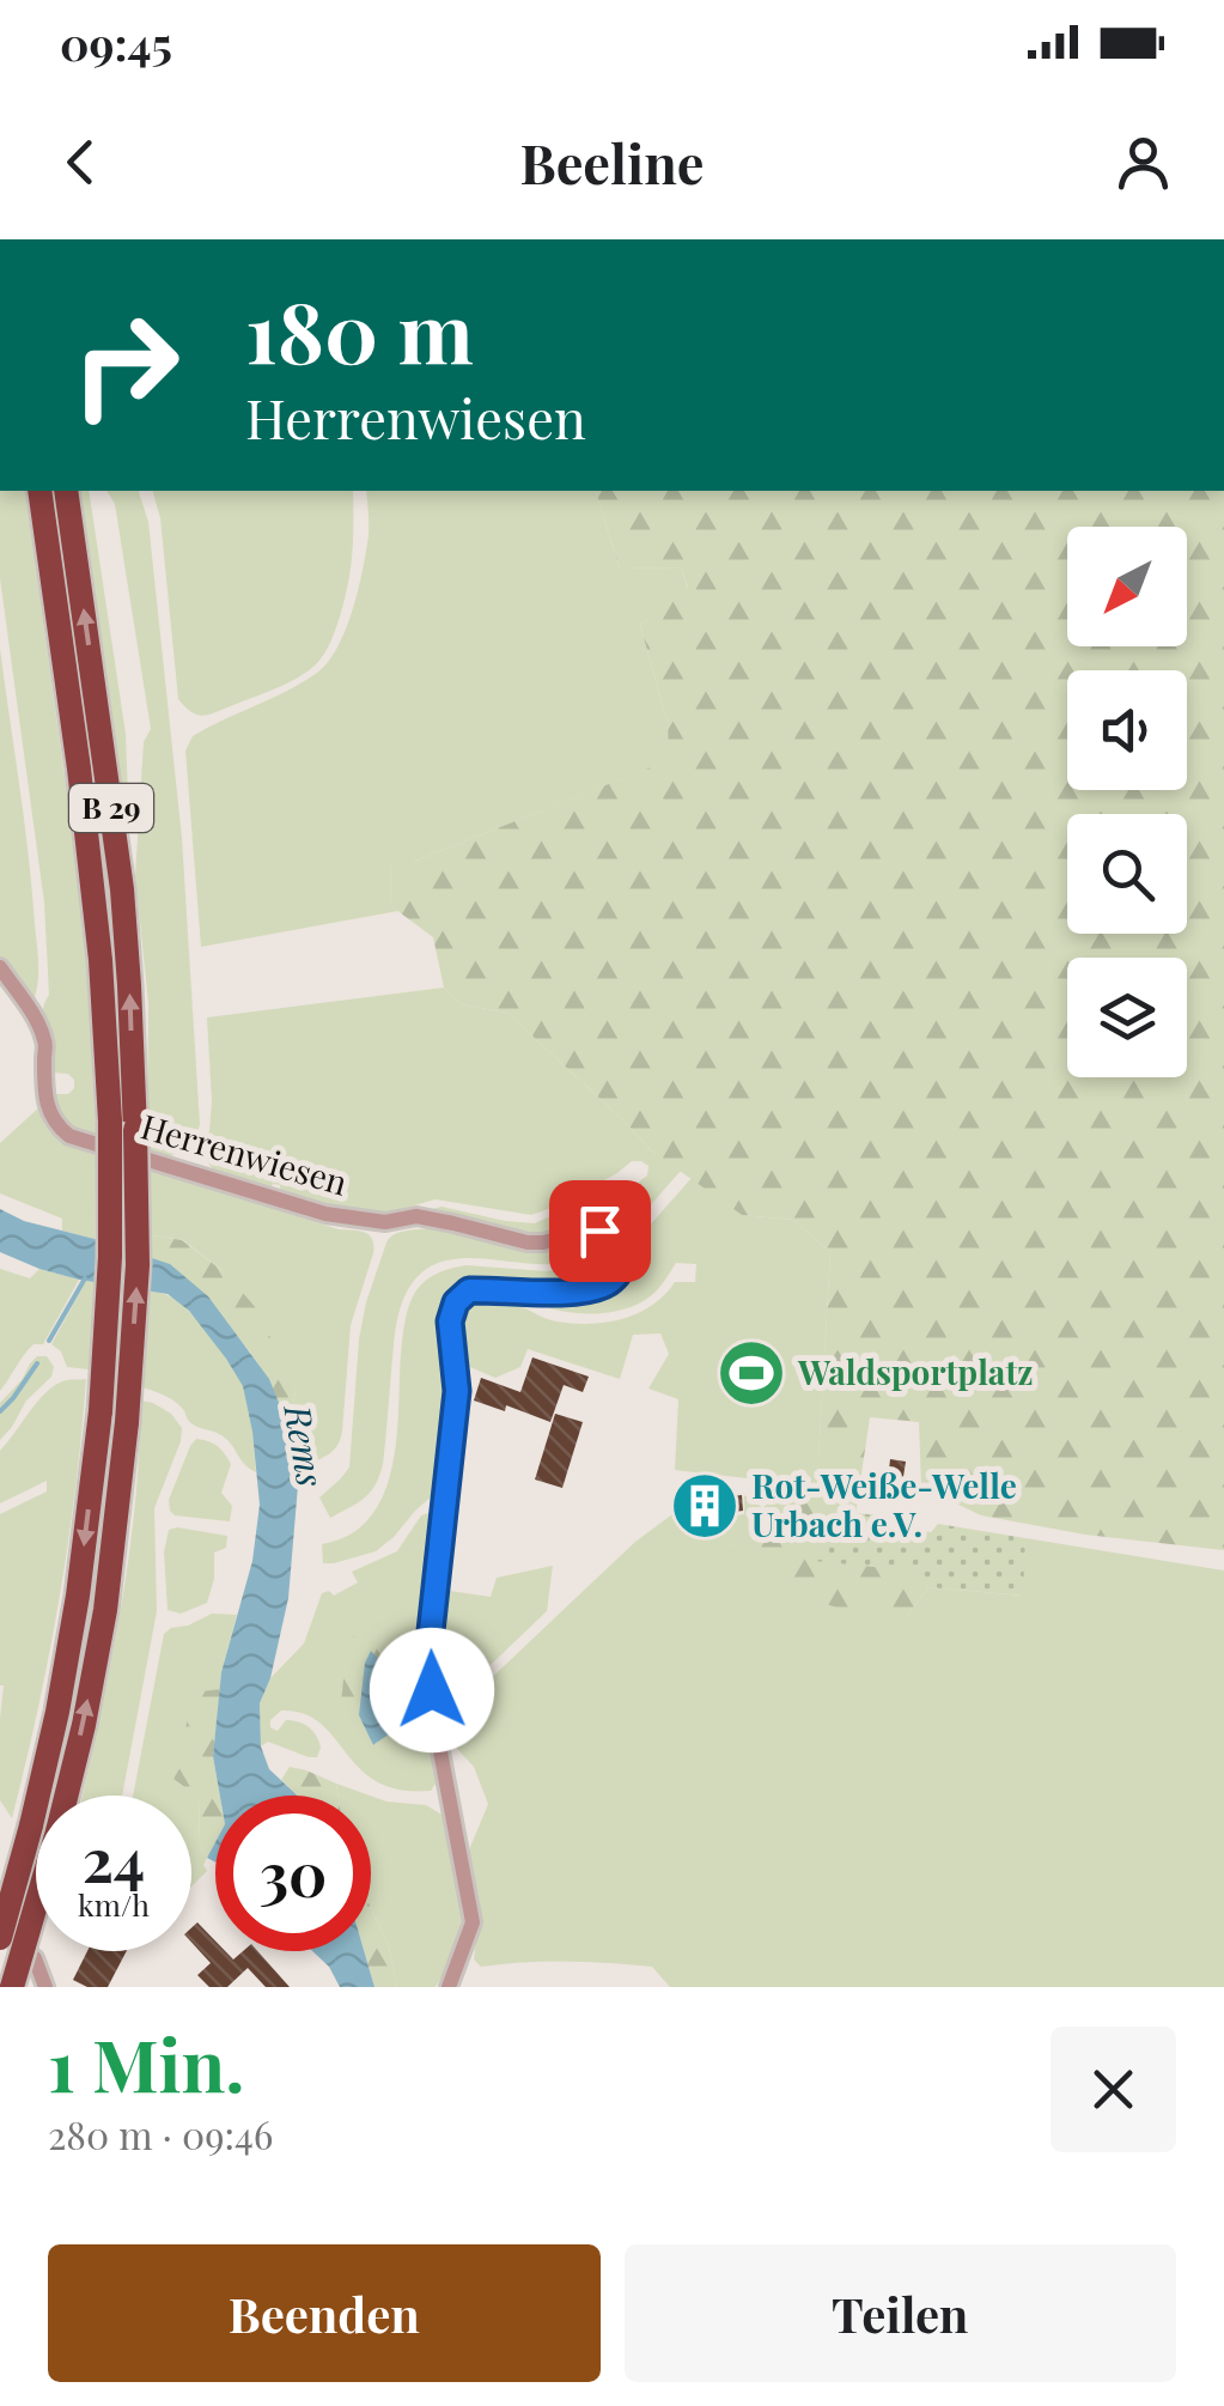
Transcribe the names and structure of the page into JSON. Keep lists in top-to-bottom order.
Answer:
{
  "streets": {
    "highway": ["B 29"],
    "street": ["Herrenwiesen"]
  },
  "water": ["Rems"],
  "places": {
    "sports": ["Waldsportplatz"],
    "building": ["Rot-Weiße-Welle Urbach e.V."]
  },
  "north": "bottom left",
  "page": {
    "status": "09:45",
    "header": "Beeline",
    "turn": ["180 m", "Herrenwiesen"],
    "speed": "24 km/h",
    "limit": "30",
    "heading": ["1 Min.", "280 m · 09:46"],
    "buttons": ["Beenden", "Teilen"]
  }
}
